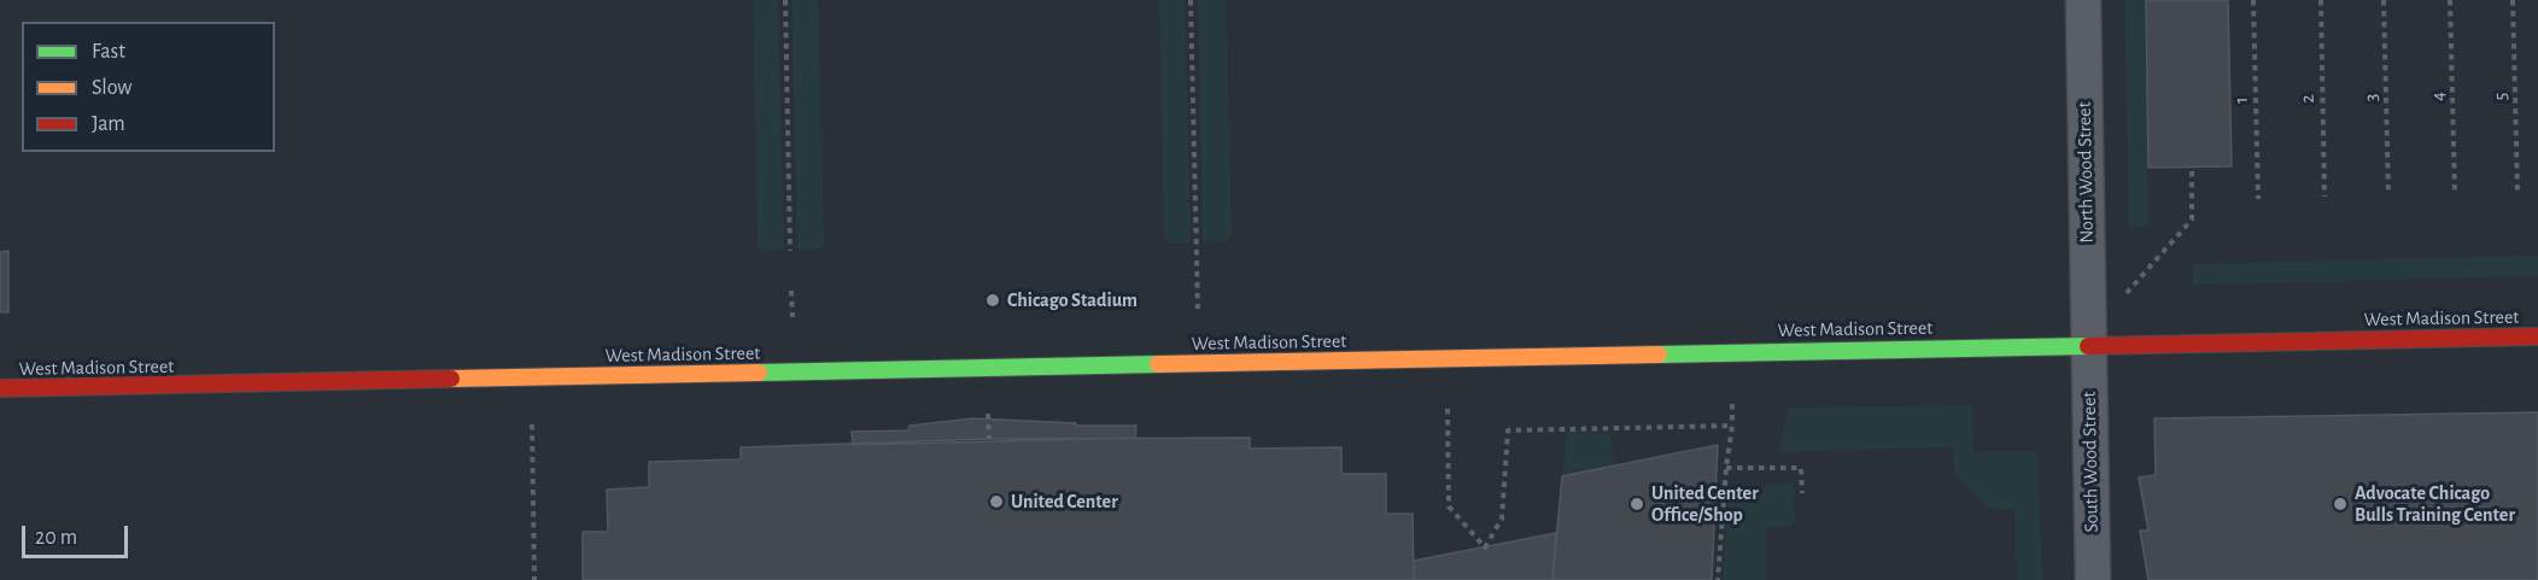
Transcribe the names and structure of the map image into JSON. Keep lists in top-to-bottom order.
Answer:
{
  "streets": {
    "main road": ["West Madison Street"],
    "street": ["North Wood Street", "South Wood Street"],
    "path": [
      "4",
      "5",
      "3",
      "2",
      "1"
    ]
  },
  "crossings": [
    ["North Wood Street", "West Madison Street"],
    ["North Wood Street", "South Wood Street"],
    ["West Madison Street", "South Wood Street"]
  ],
  "places": [
    "Chicago Stadium",
    "United Center",
    "United Center Office/Shop",
    "Advocate Chicago Bulls Training Center"
  ],
  "legend": ["Fast", "Slow", "Jam"],
  "scale_bar": "20 m"
}
